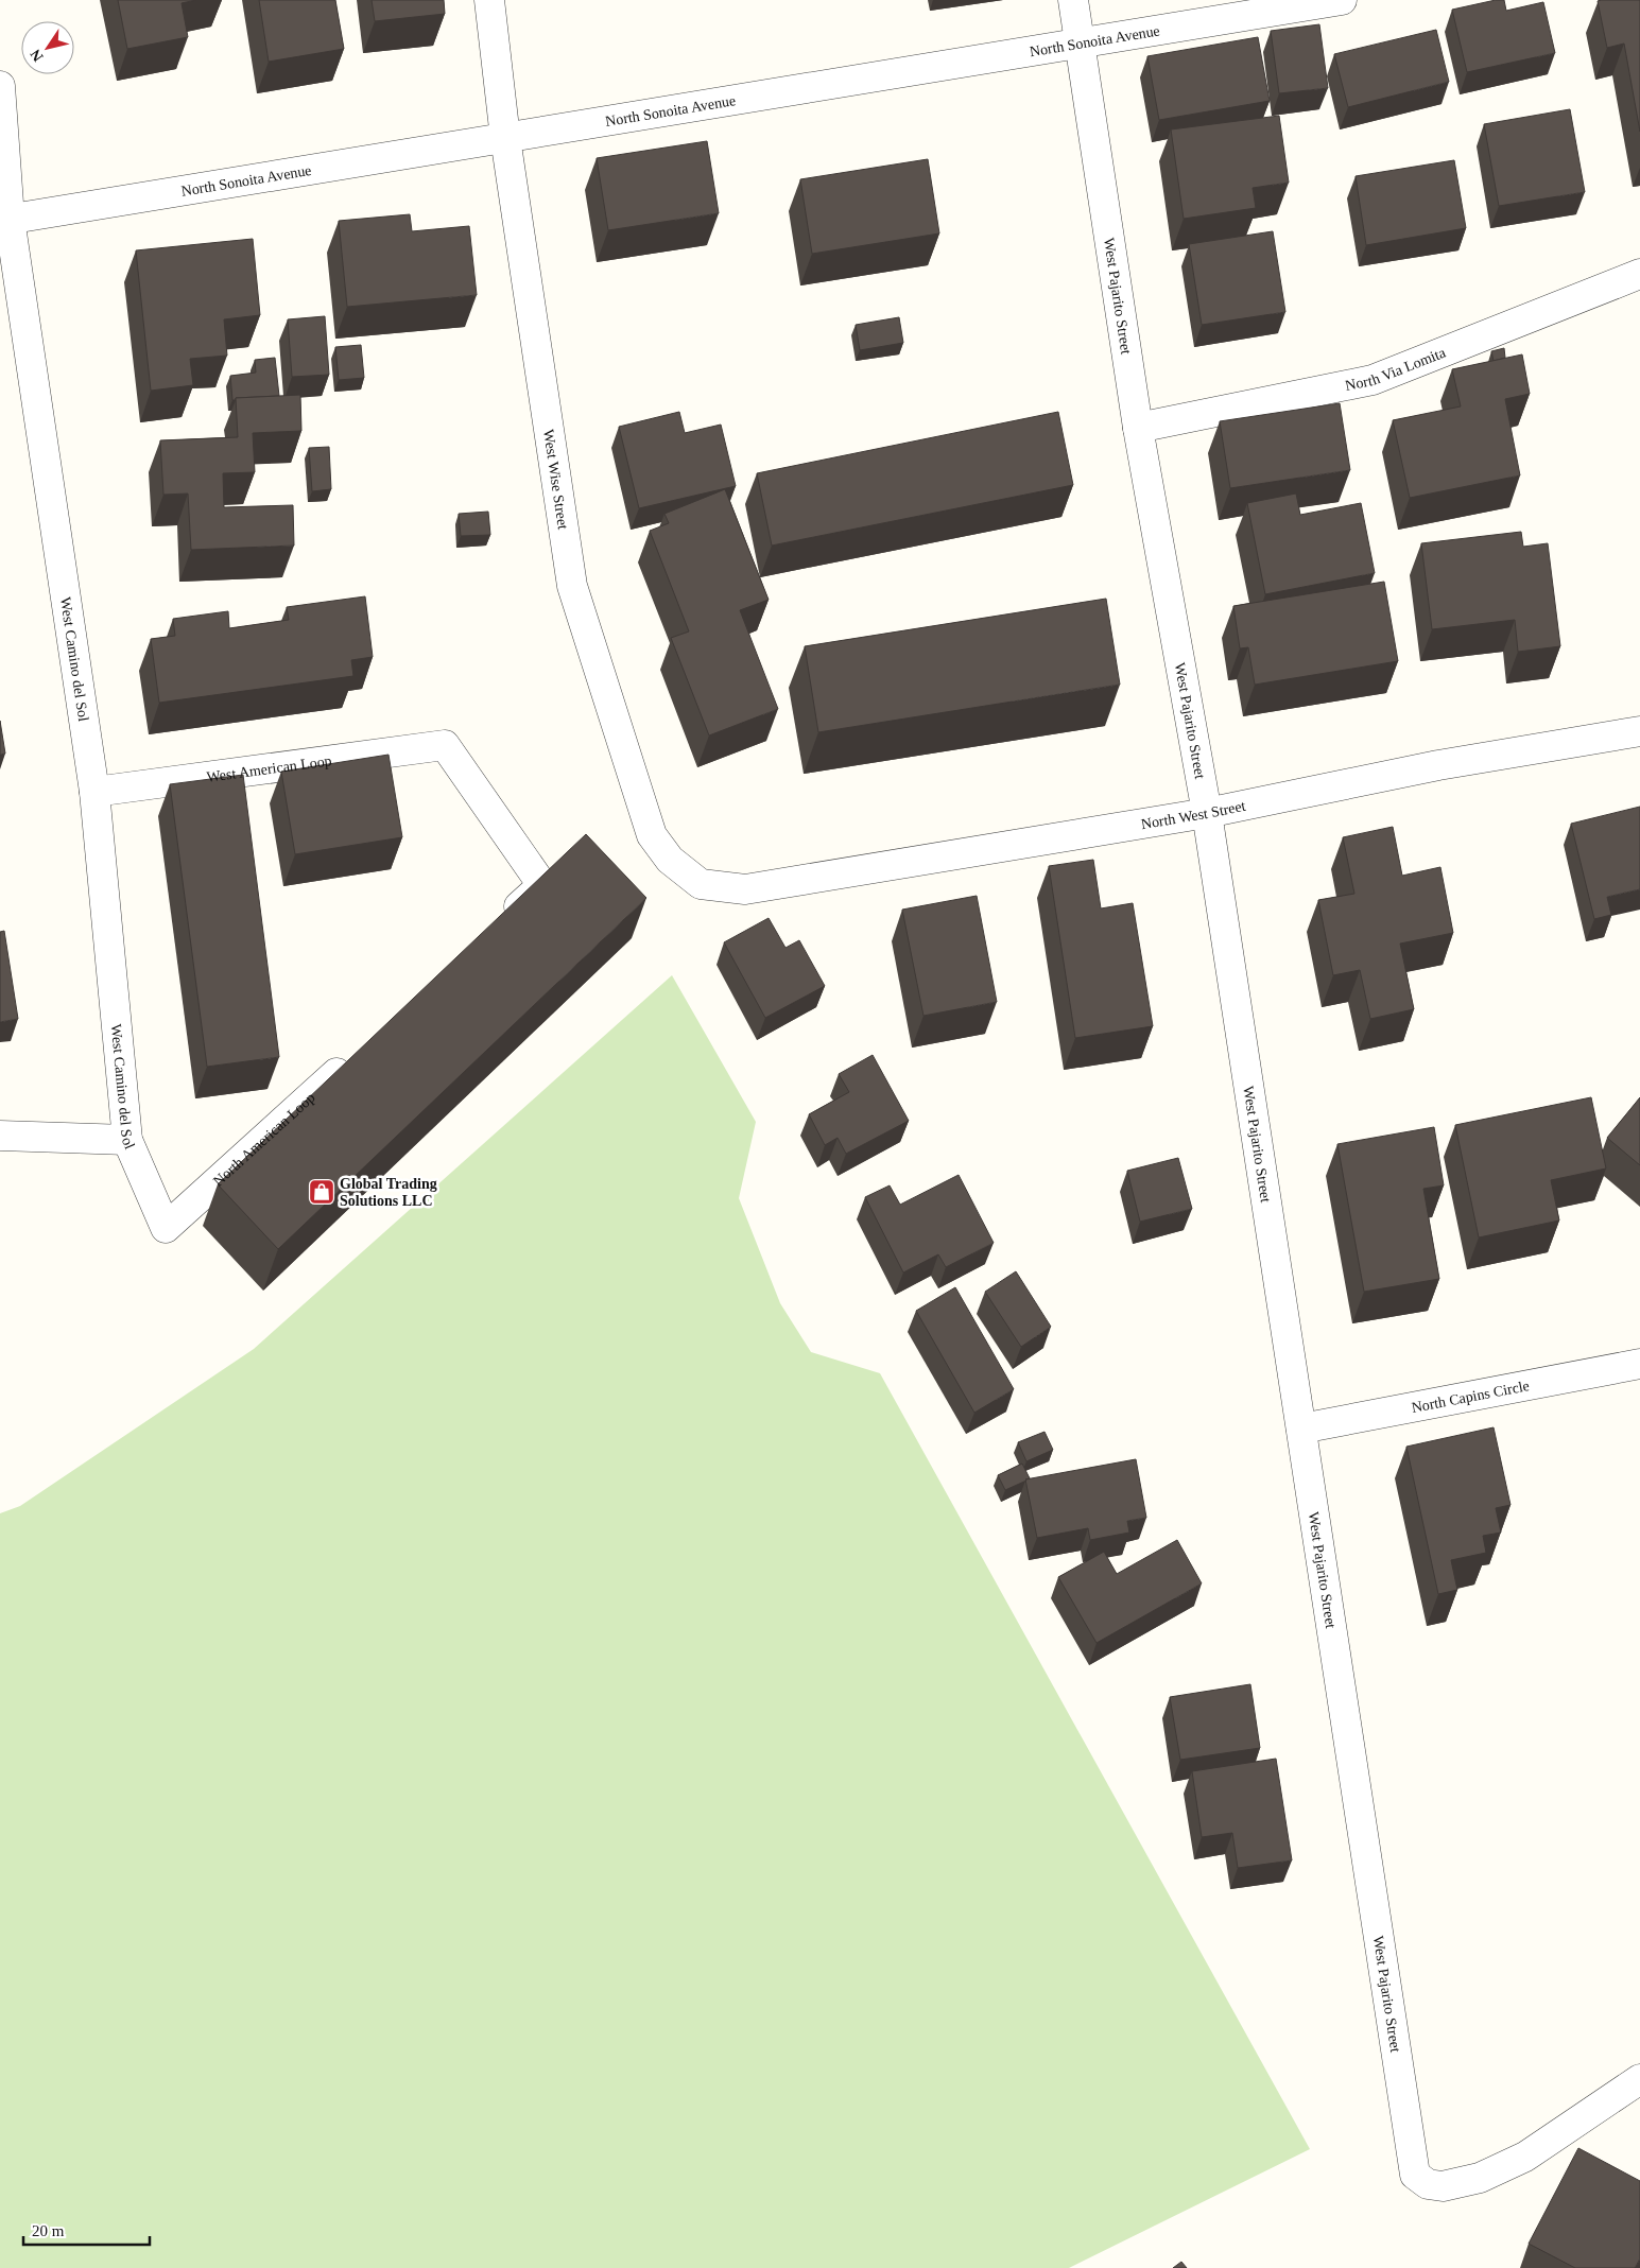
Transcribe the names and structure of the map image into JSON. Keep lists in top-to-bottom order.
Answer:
{
  "streets": {
    "street": [
      "North Sonoita Avenue",
      "West Pajarito Street",
      "North Via Lomita",
      "West Wise Street",
      "West Camino del Sol",
      "West American Loop",
      "North West Street",
      "North American Loop",
      "North Capins Circle"
    ]
  },
  "crossings": [
    ["North Sonoita Avenue", "West Pajarito Street"],
    ["North Sonoita Avenue", "West Wise Street"],
    ["North Sonoita Avenue", "West Camino del Sol"],
    ["West Pajarito Street", "North Via Lomita"],
    ["West Pajarito Street", "North West Street"],
    ["West Pajarito Street", "North Capins Circle"],
    ["West Wise Street", "North West Street"],
    ["West Camino del Sol", "West American Loop"],
    ["West Camino del Sol", "North American Loop"]
  ],
  "places": {
    "shop": ["Global Trading Solutions LLC"]
  },
  "scale_bar": "20 m",
  "north": "bottom left"
}
